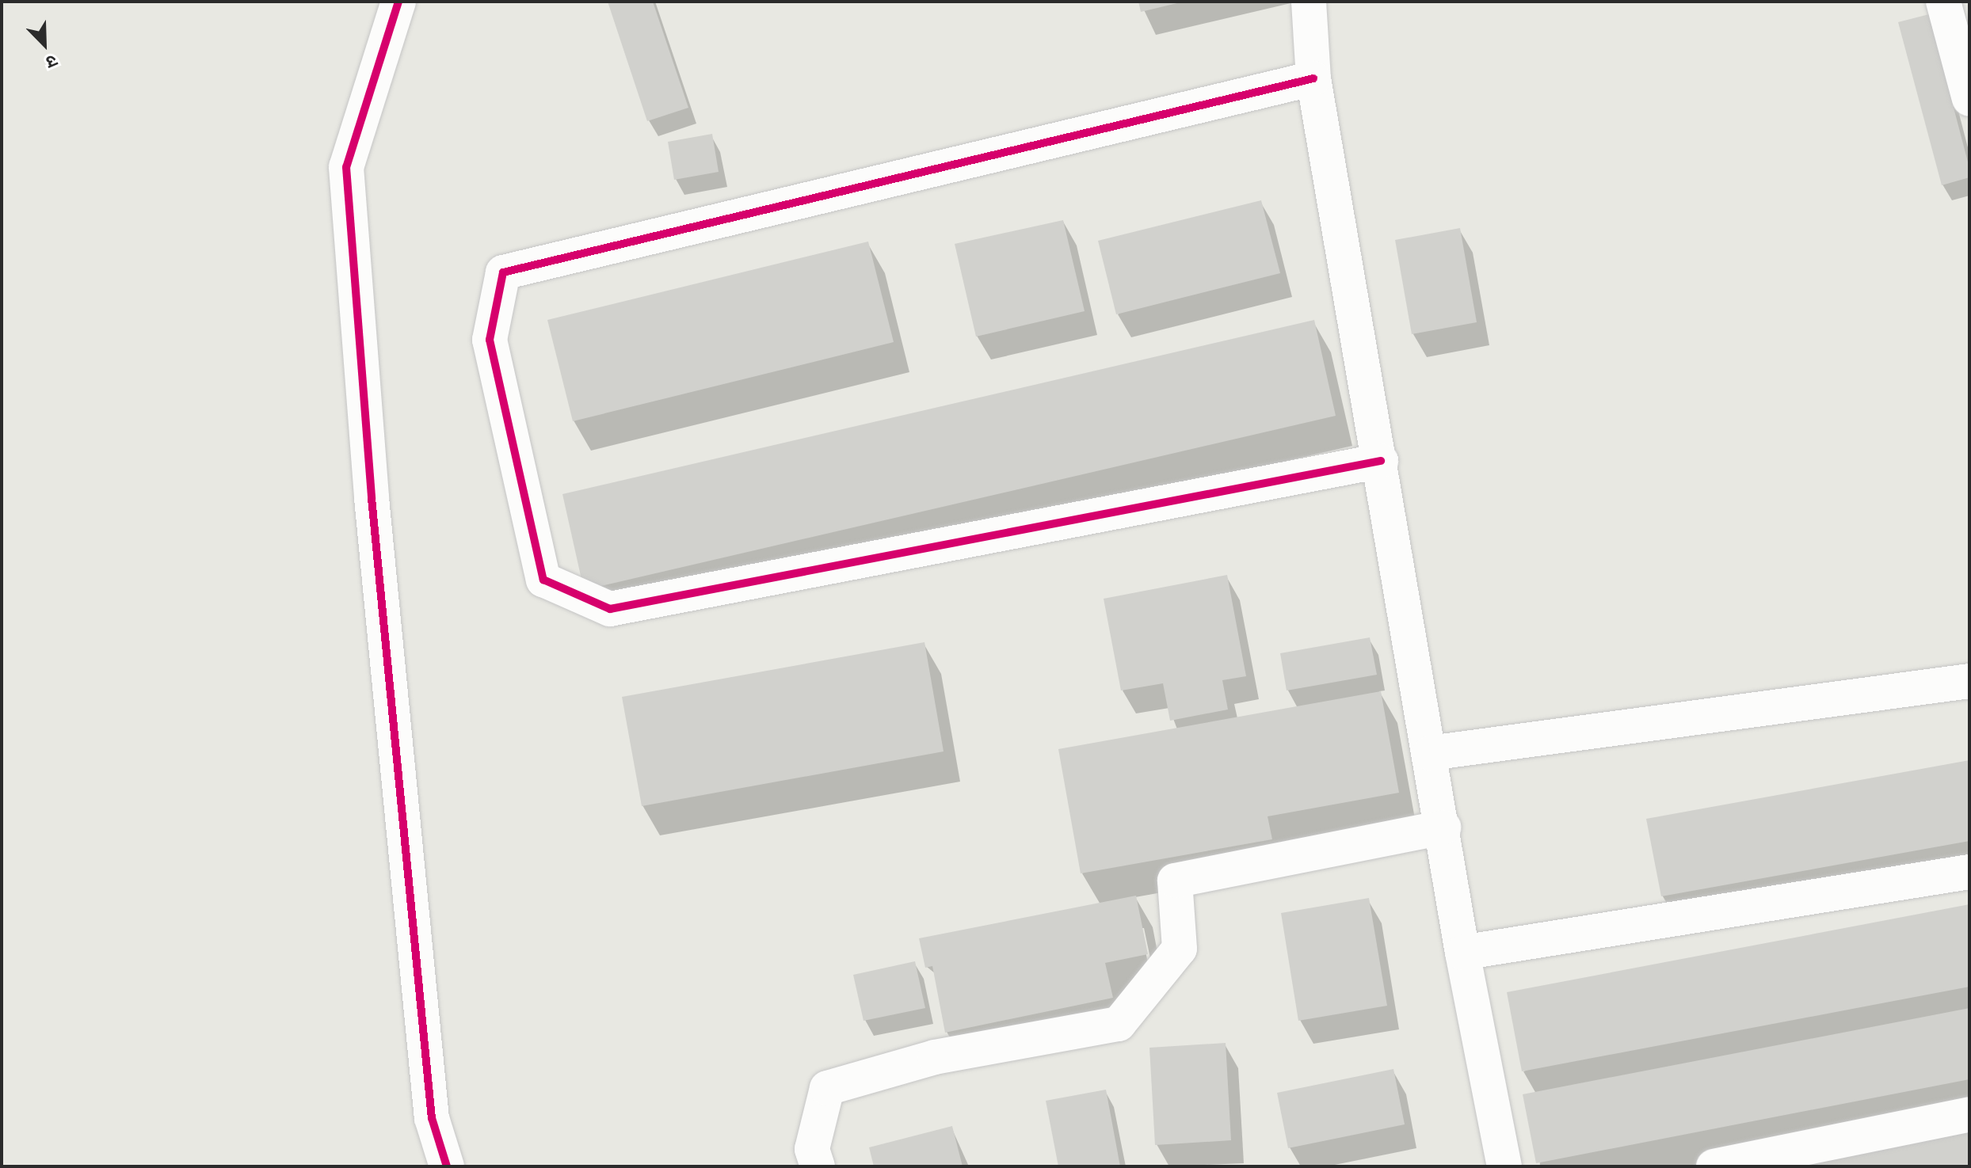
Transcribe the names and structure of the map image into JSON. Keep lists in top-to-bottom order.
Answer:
{
  "north": "bottom right"
}
